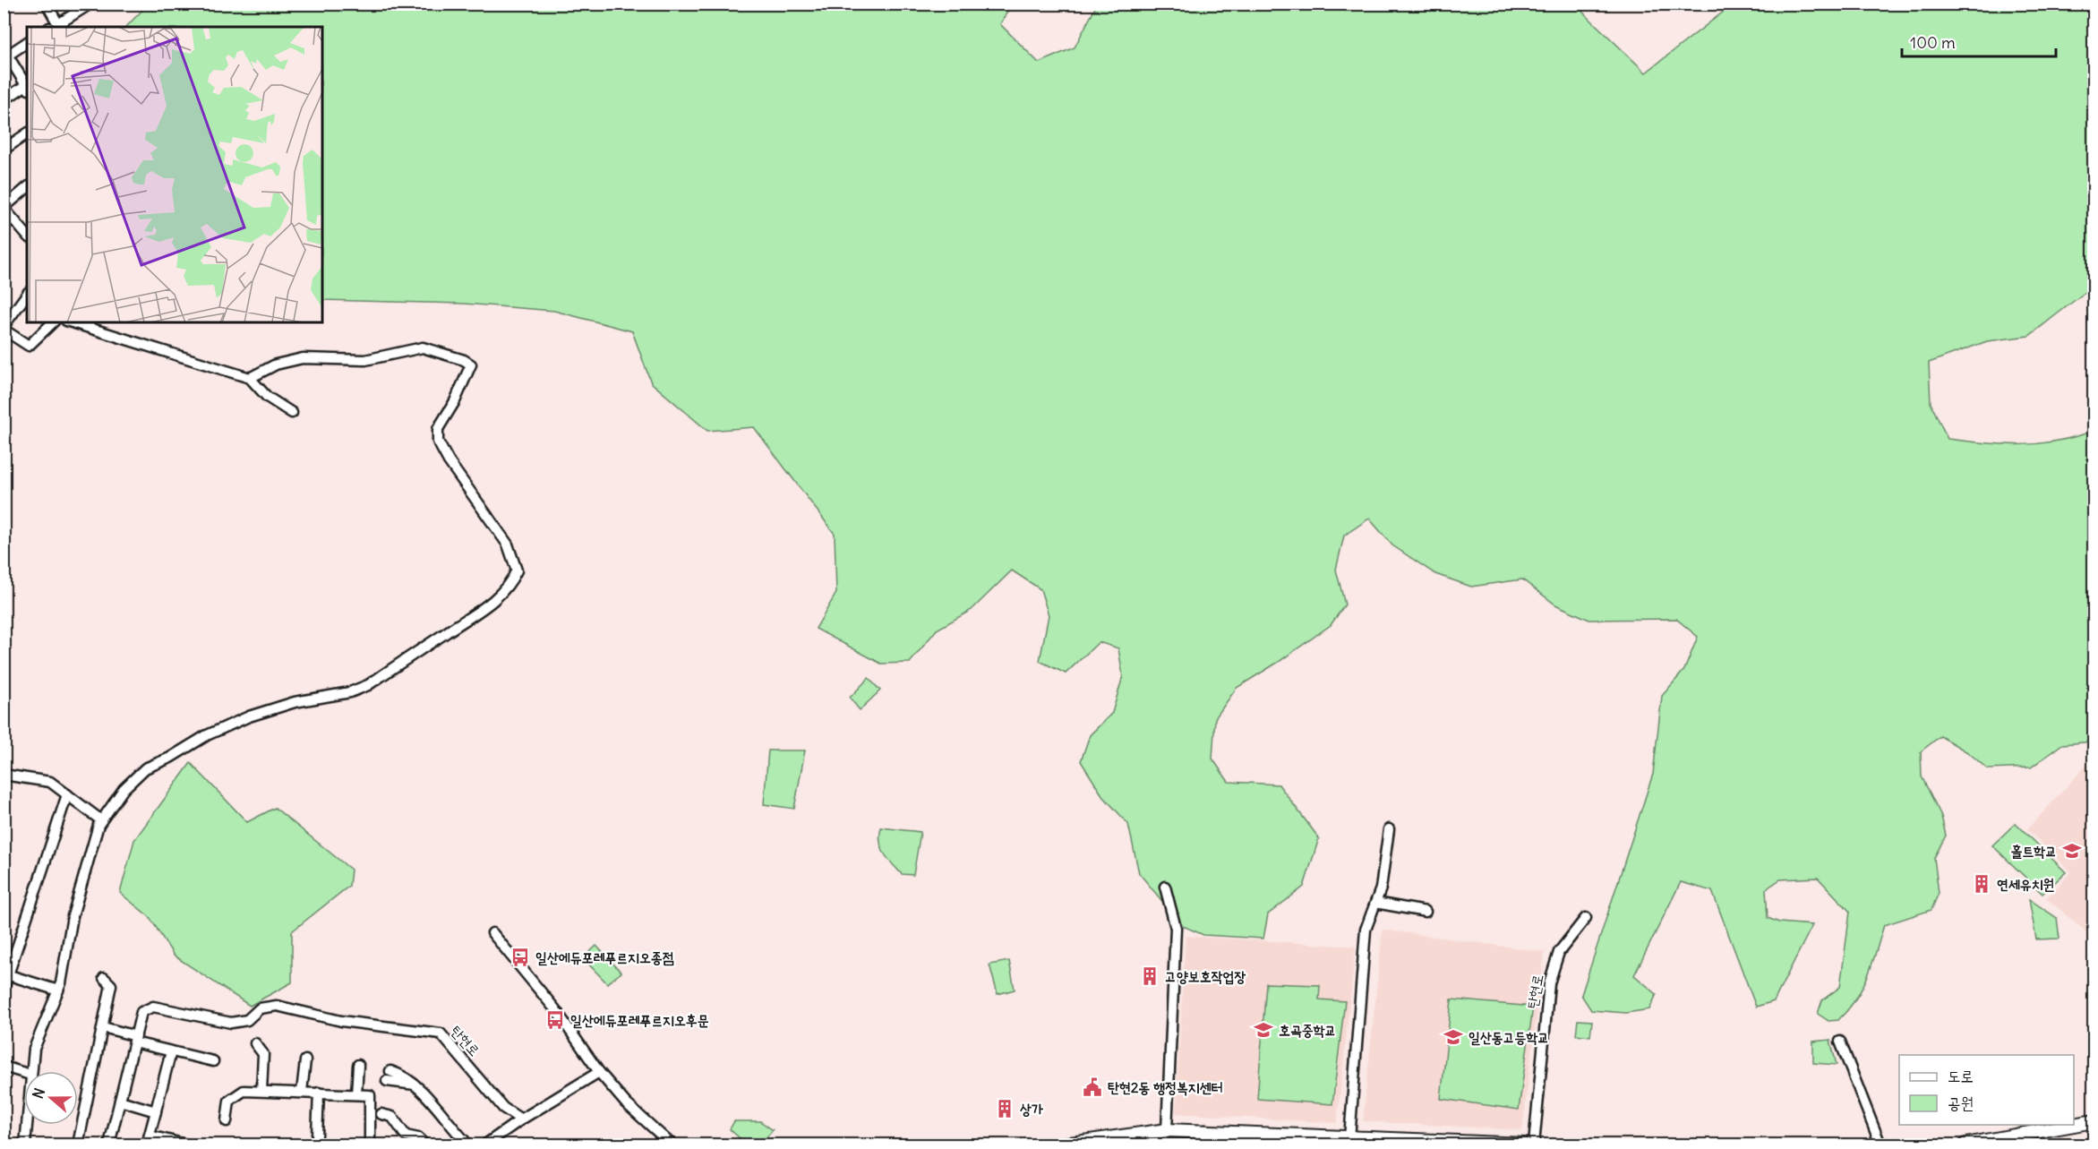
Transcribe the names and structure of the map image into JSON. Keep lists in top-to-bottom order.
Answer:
{
  "streets": {
    "street": ["탄현로"]
  },
  "places": {
    "school or university": ["홀트학교", "호곡중학교", "일산동고등학교"],
    "building": ["연세유치원", "고양보호작업장", "상가"],
    "bus stop": ["일산에듀포레푸르지오종점", "일산에듀포레푸르지오후문"],
    "public building": ["탄현2동 행정복지센터"]
  },
  "legend": ["도로", "공원"],
  "scale_bar": "100 m",
  "north": "left"
}
